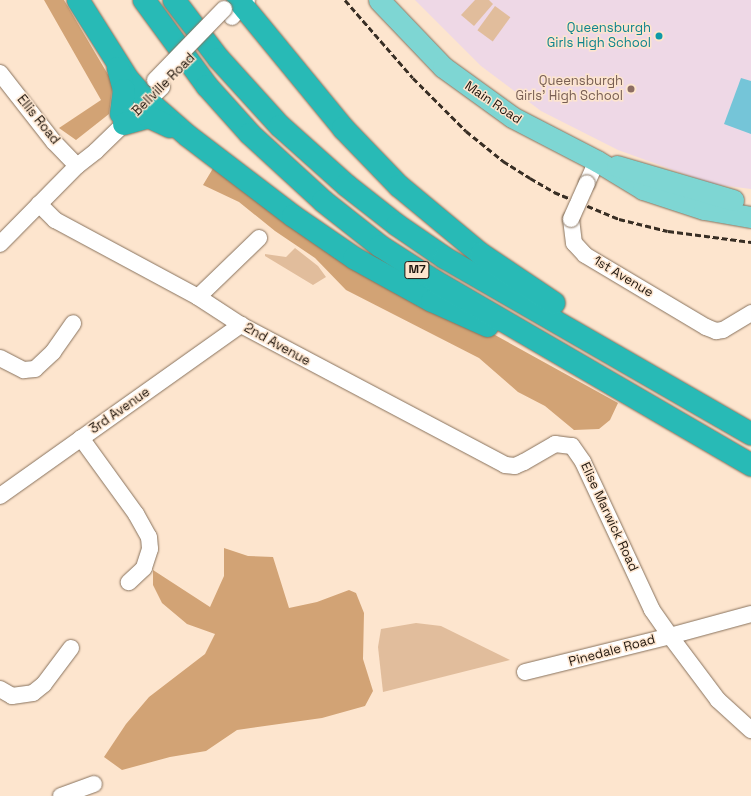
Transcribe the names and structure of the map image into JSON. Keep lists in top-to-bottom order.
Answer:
{
  "streets": {
    "highway": ["M7"],
    "main road": ["Main Road"],
    "street": [
      "Bellville Road",
      "Ellis Road",
      "1st Avenue",
      "2nd Avenue",
      "3rd Avenue",
      "Elise Marwick Road",
      "Pinedale Road"
    ]
  },
  "crossings": [
    ["Bellville Road", "Ellis Road"],
    ["Bellville Road", "2nd Avenue"],
    ["Main Road", "1st Avenue"],
    ["2nd Avenue", "3rd Avenue"],
    ["2nd Avenue", "Elise Marwick Road"],
    ["Elise Marwick Road", "Pinedale Road"]
  ],
  "places": ["Queensburgh Girls High School", "Queensburgh Girls' High School"]
}
